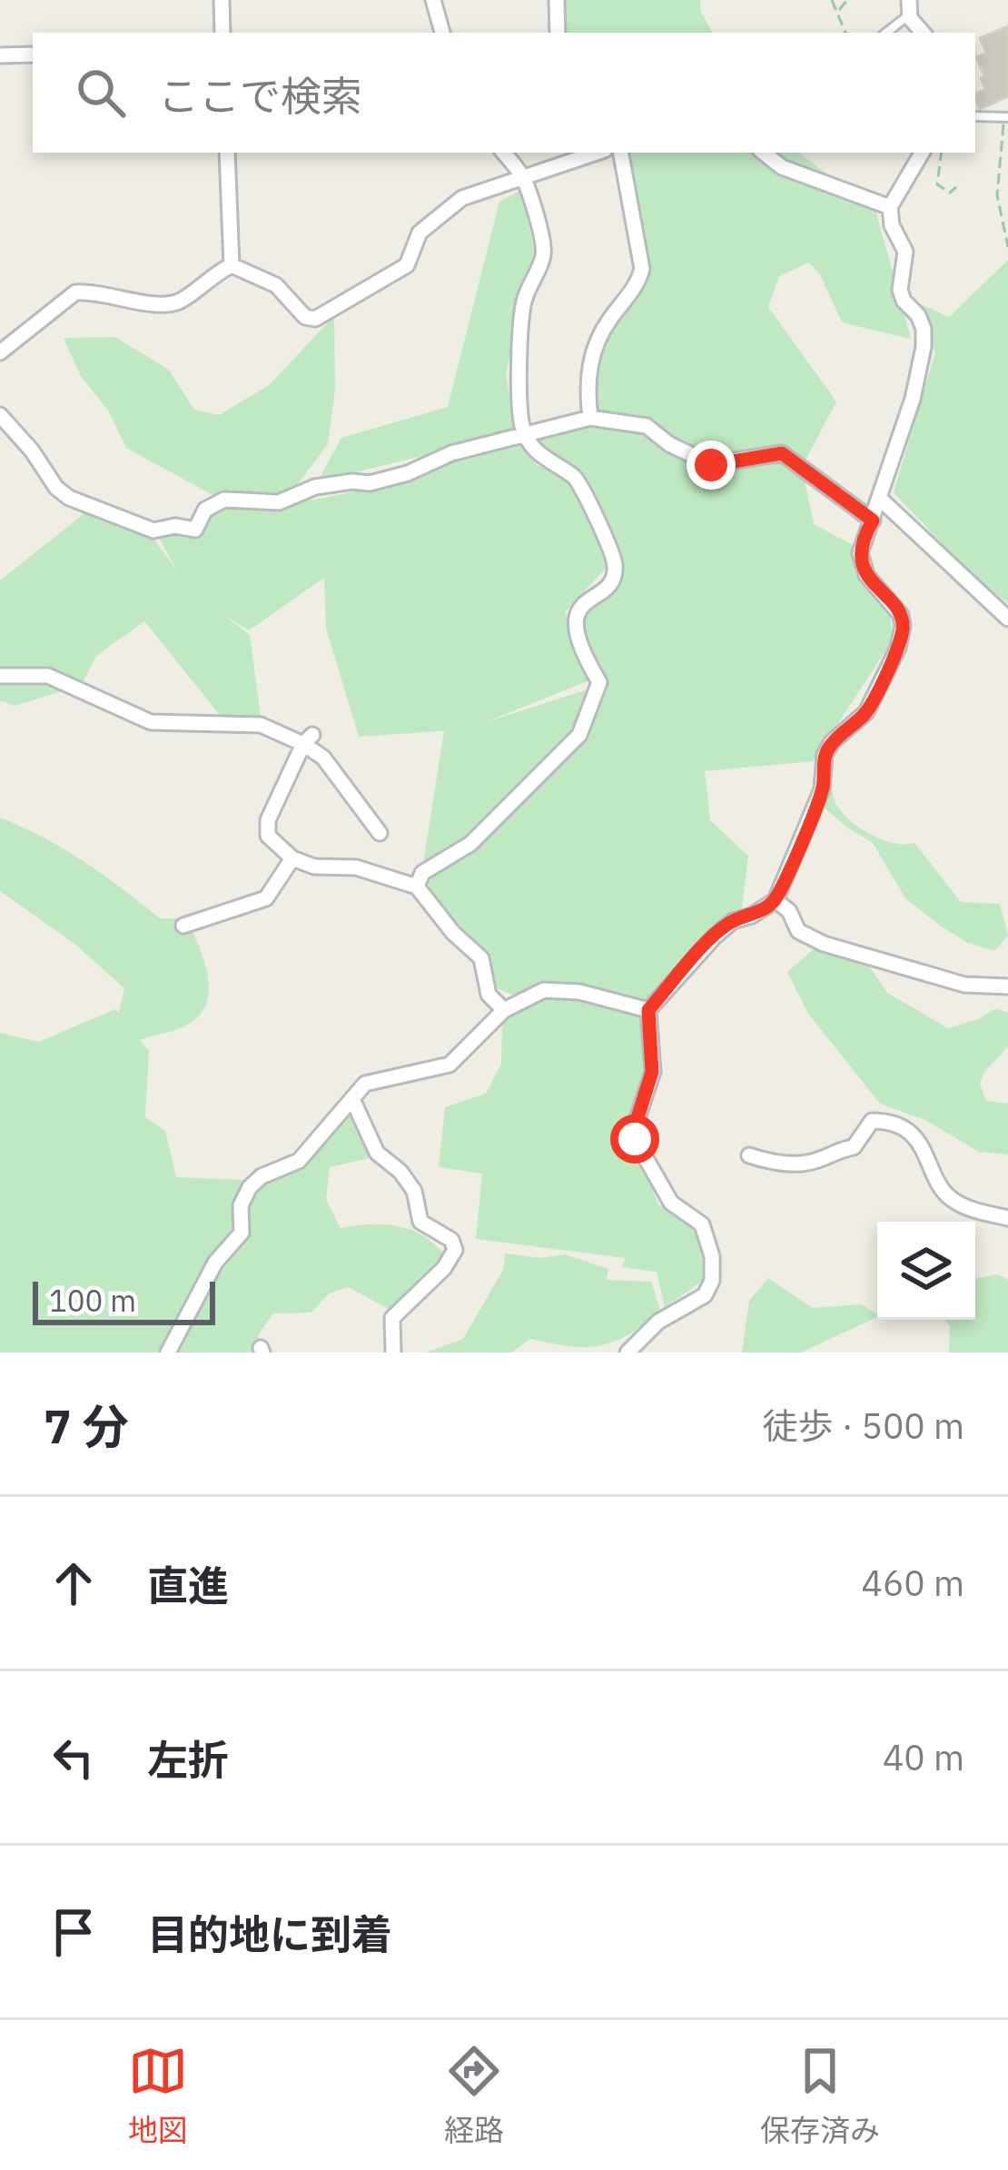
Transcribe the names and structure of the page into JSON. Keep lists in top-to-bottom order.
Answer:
{
  "scale_bar": "100 m",
  "page": {
    "search": "ここで検索",
    "scale": "100 m",
    "heading": ["7 分", "徒歩 · 500 m"],
    "list": [
      ["直進", "460 m"],
      ["左折", "40 m"],
      "目的地に到着"
    ],
    "nav": ["地図", "経路", "保存済み"]
  }
}
